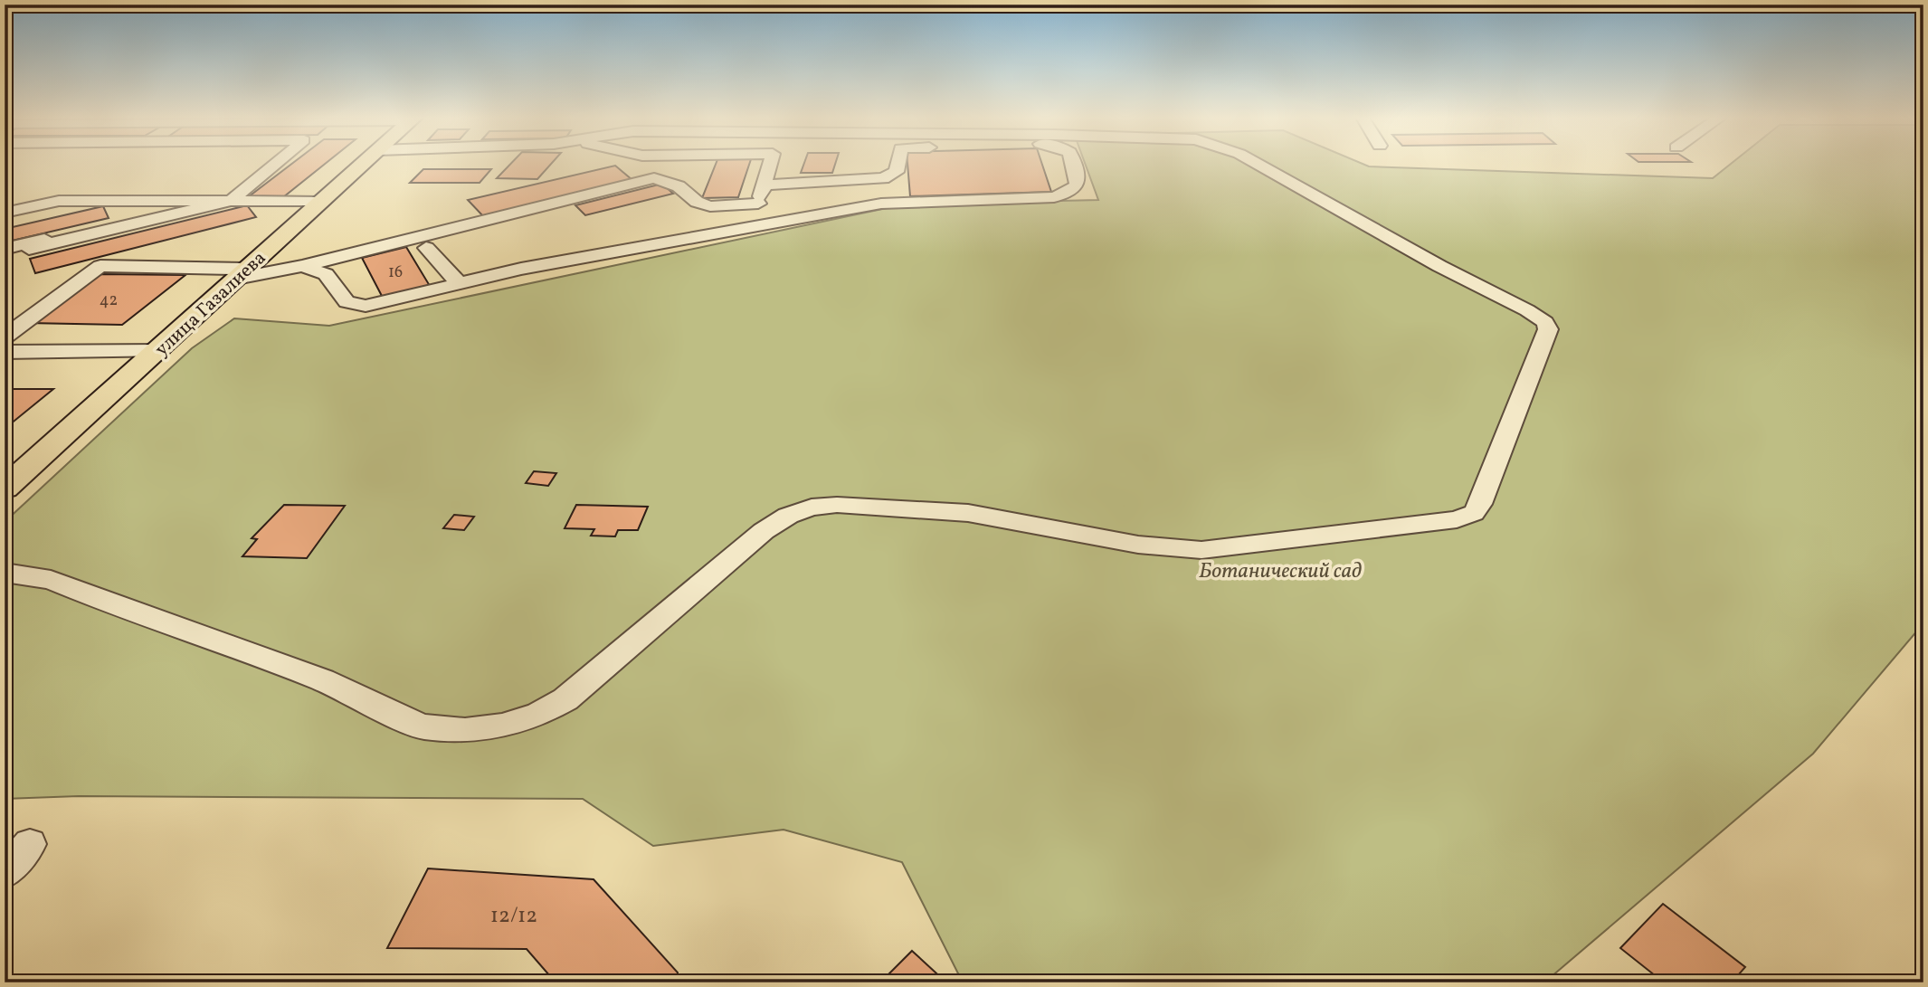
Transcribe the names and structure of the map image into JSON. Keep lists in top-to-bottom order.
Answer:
{
  "streets": {
    "main road": ["улица Газалиева"]
  },
  "parks": ["Ботанический сад"],
  "house_numbers": ["16", "42", "12/12"]
}
